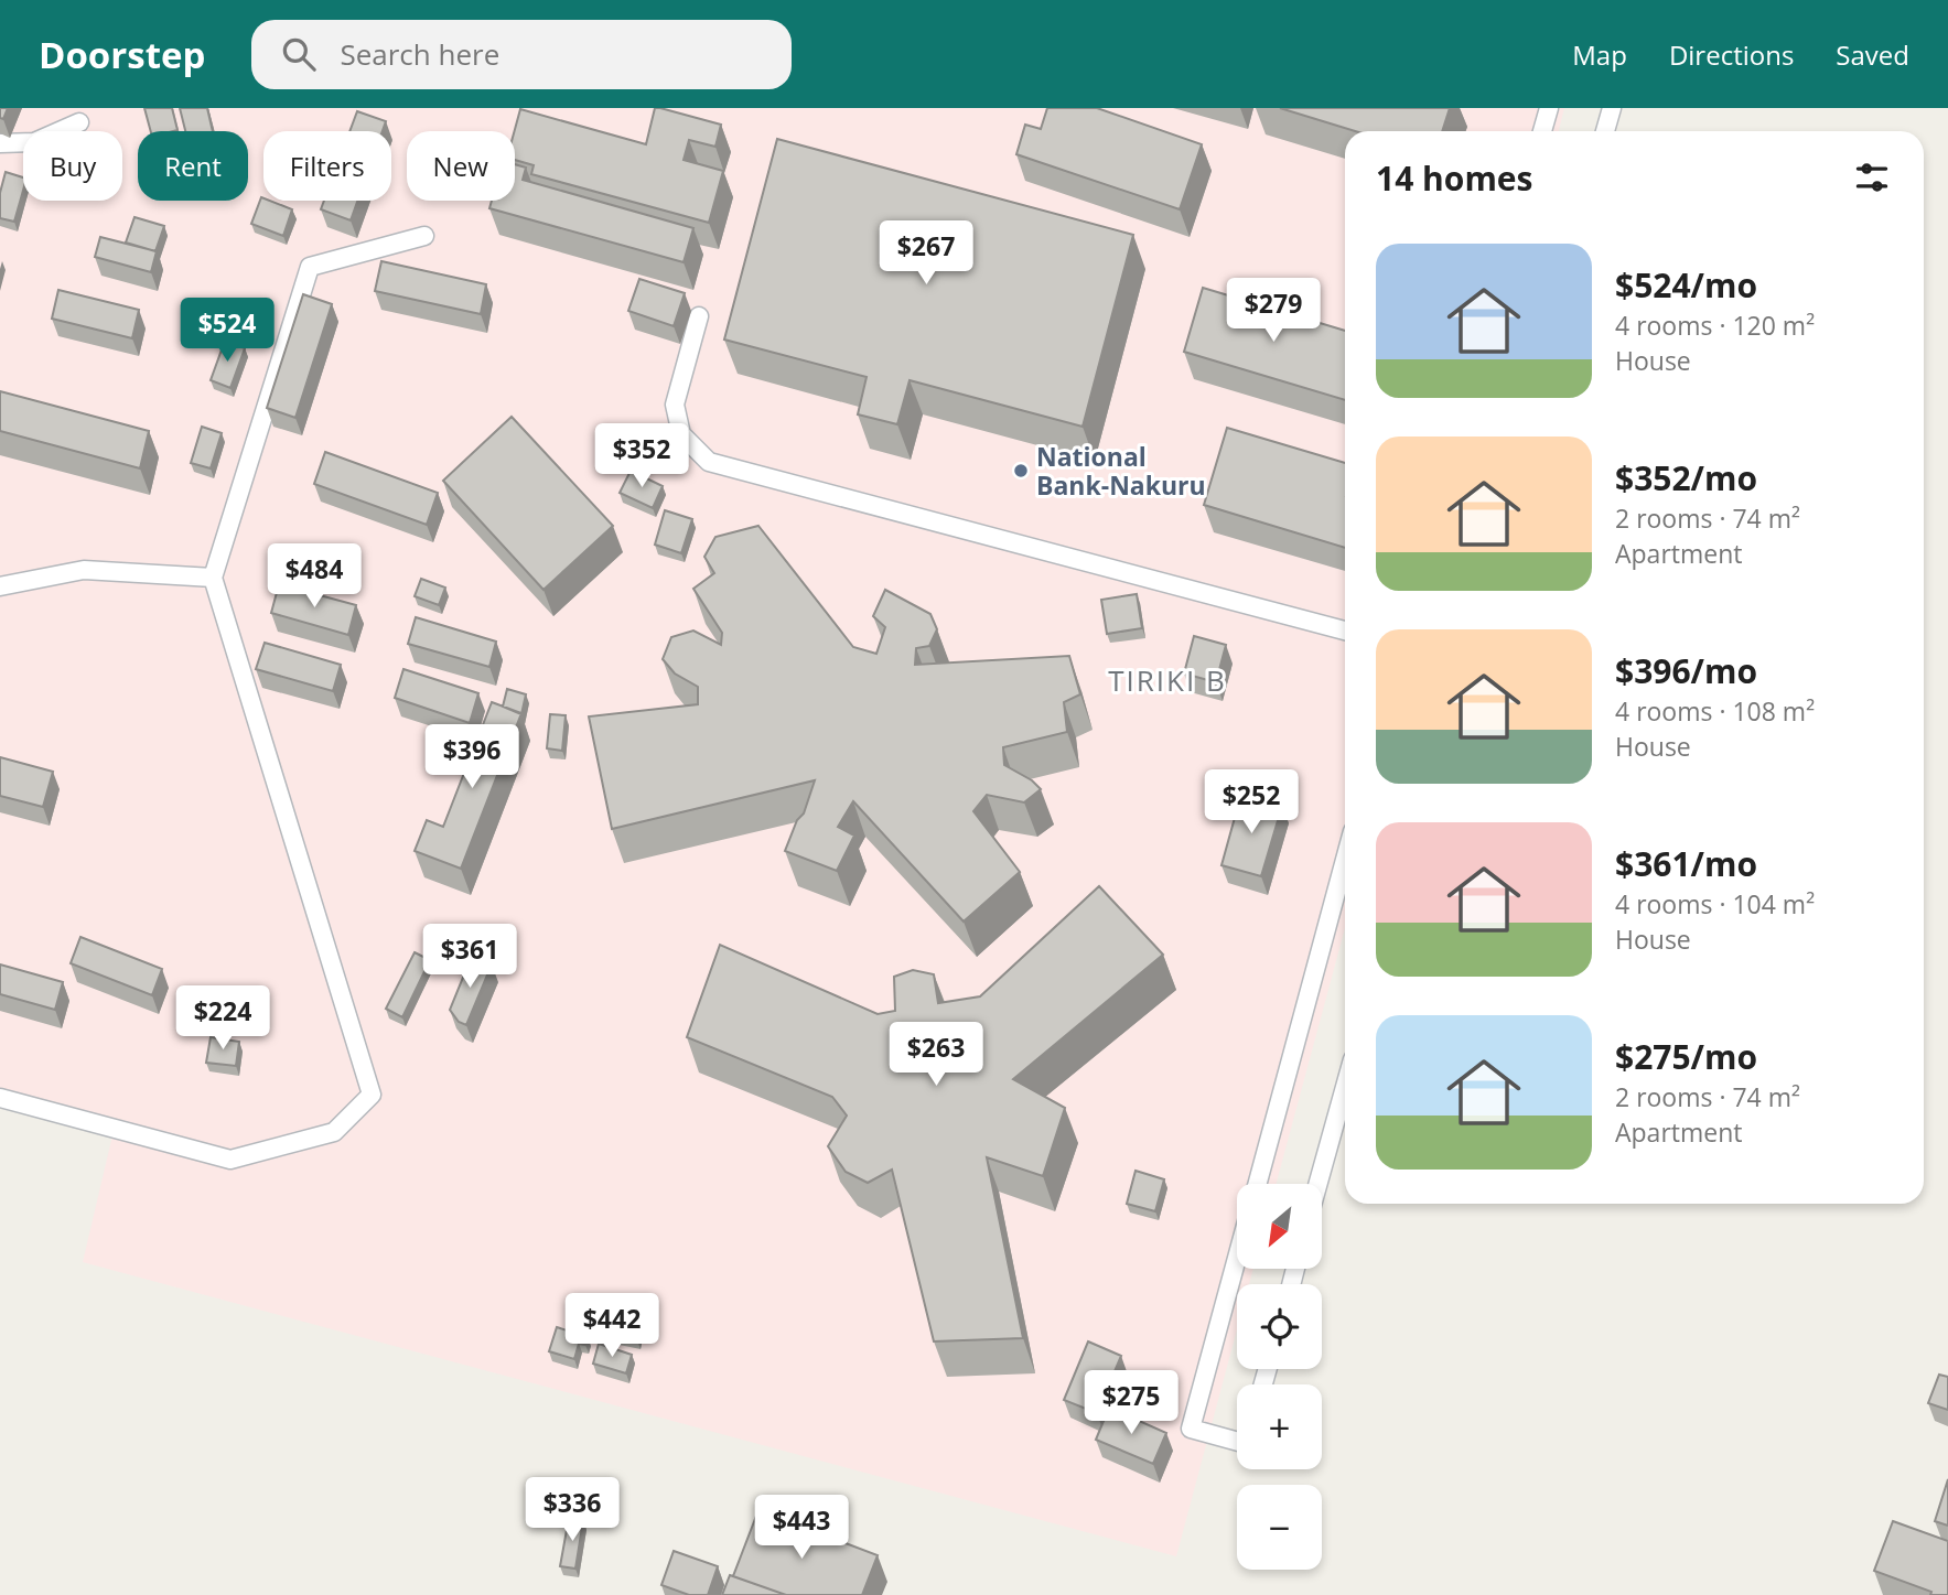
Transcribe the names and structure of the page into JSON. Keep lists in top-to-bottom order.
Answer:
{
  "districts": ["TIRIKI B"],
  "places": ["National Bank-Nakuru"],
  "north": "bottom left",
  "page": {
    "header": "Doorstep",
    "search": "Search here",
    "nav": ["Map", "Directions", "Saved"],
    "chip": [
      "Buy",
      "Rent",
      "Filters",
      "New"
    ],
    "heading": "14 homes",
    "price": [
      "$267",
      "$279",
      "$524",
      "$352",
      "$484",
      "$396",
      "$252",
      "$361",
      "$224",
      "$263",
      "$442",
      "$275",
      "$336",
      "$443"
    ],
    "list": [
      {
        "name": "$524/mo",
        "note": "4 rooms · 120 m² · House"
      },
      {
        "name": "$352/mo",
        "note": "2 rooms · 74 m² · Apartment"
      },
      {
        "name": "$396/mo",
        "note": "4 rooms · 108 m² · House"
      },
      {
        "name": "$361/mo",
        "note": "4 rooms · 104 m² · House"
      },
      {
        "name": "$275/mo",
        "note": "2 rooms · 74 m² · Apartment"
      }
    ],
    "map_buttons": ["+", "−"]
  }
}
